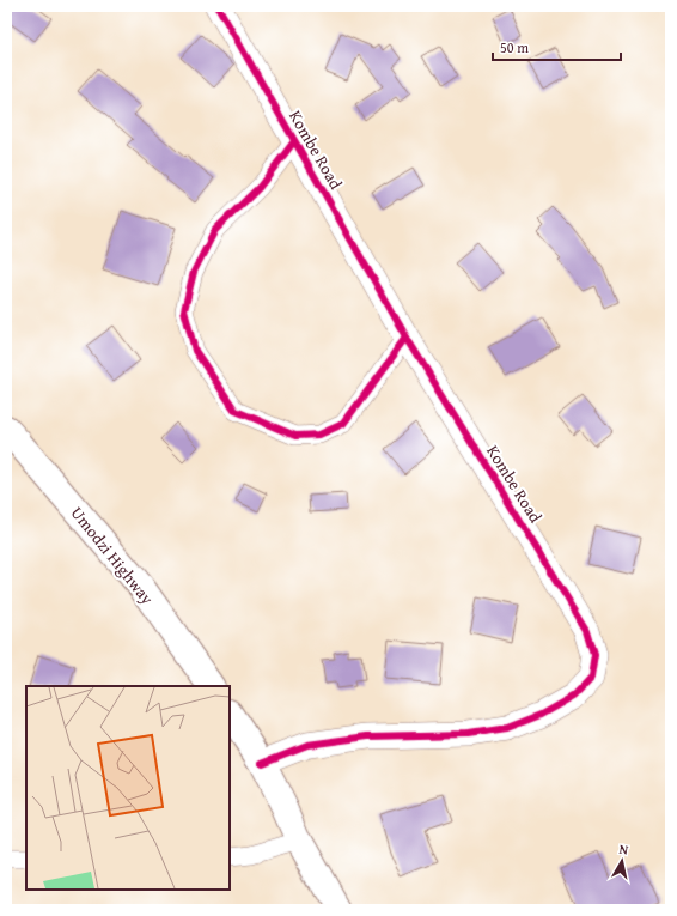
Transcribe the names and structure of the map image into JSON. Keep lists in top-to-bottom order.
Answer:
{
  "streets": {
    "highway": ["Umodzi Highway"],
    "street": ["Kombe Road"]
  },
  "scale_bar": "50 m",
  "north": "top"
}
